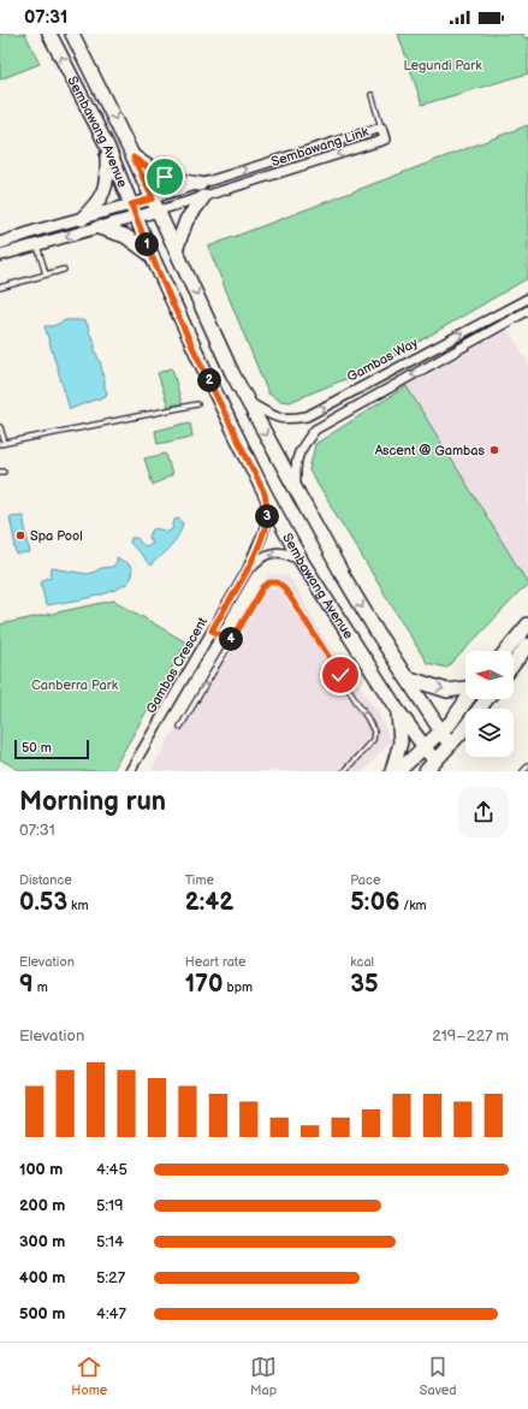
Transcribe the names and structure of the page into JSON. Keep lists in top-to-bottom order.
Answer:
{
  "streets": {
    "main road": ["Sembawang Avenue"],
    "street": ["Sembawang Link", "Gambas Way", "Gambas Crescent"]
  },
  "crossings": [
    ["Sembawang Avenue", "Sembawang Link"],
    ["Sembawang Avenue", "Gambas Way"],
    ["Sembawang Avenue", "Gambas Crescent"]
  ],
  "parks": ["Legundi Park", "Canberra Park"],
  "places": ["Ascent @ Gambas", "Spa Pool"],
  "scale_bar": "50 m",
  "north": "left",
  "page": {
    "status": "07:31",
    "pins": [
      "1",
      "2",
      "3",
      "4"
    ],
    "scale": "50 m",
    "heading": ["Morning run", "07:31"],
    "stats": [
      ["Distance", "0.53 km"],
      ["Time", "2:42"],
      ["Pace", "5:06 /km"],
      ["Elevation", "9 m"],
      ["Heart rate", "170 bpm"],
      ["kcal", "35"]
    ],
    "chart": ["Elevation", "219–227 m"],
    "list": [
      {
        "name": "100 m",
        "note": "4:45"
      },
      {
        "name": "200 m",
        "note": "5:19"
      },
      {
        "name": "300 m",
        "note": "5:14"
      },
      {
        "name": "400 m",
        "note": "5:27"
      },
      {
        "name": "500 m",
        "note": "4:47"
      }
    ],
    "tabs": ["Home", "Map", "Saved"]
  }
}
